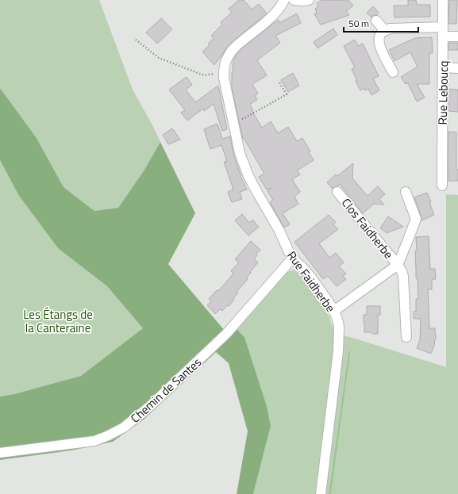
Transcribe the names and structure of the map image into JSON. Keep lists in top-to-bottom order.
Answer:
{
  "streets": {
    "street": [
      "Rue Leboucq",
      "Clos Faidherbe",
      "Rue Faidherbe",
      "Chemin de Santes"
    ]
  },
  "crossings": [
    ["Clos Faidherbe", "Rue Faidherbe"],
    ["Rue Faidherbe", "Chemin de Santes"]
  ],
  "parks": ["Les Étangs de la Canteraine"],
  "scale_bar": "50 m"
}
